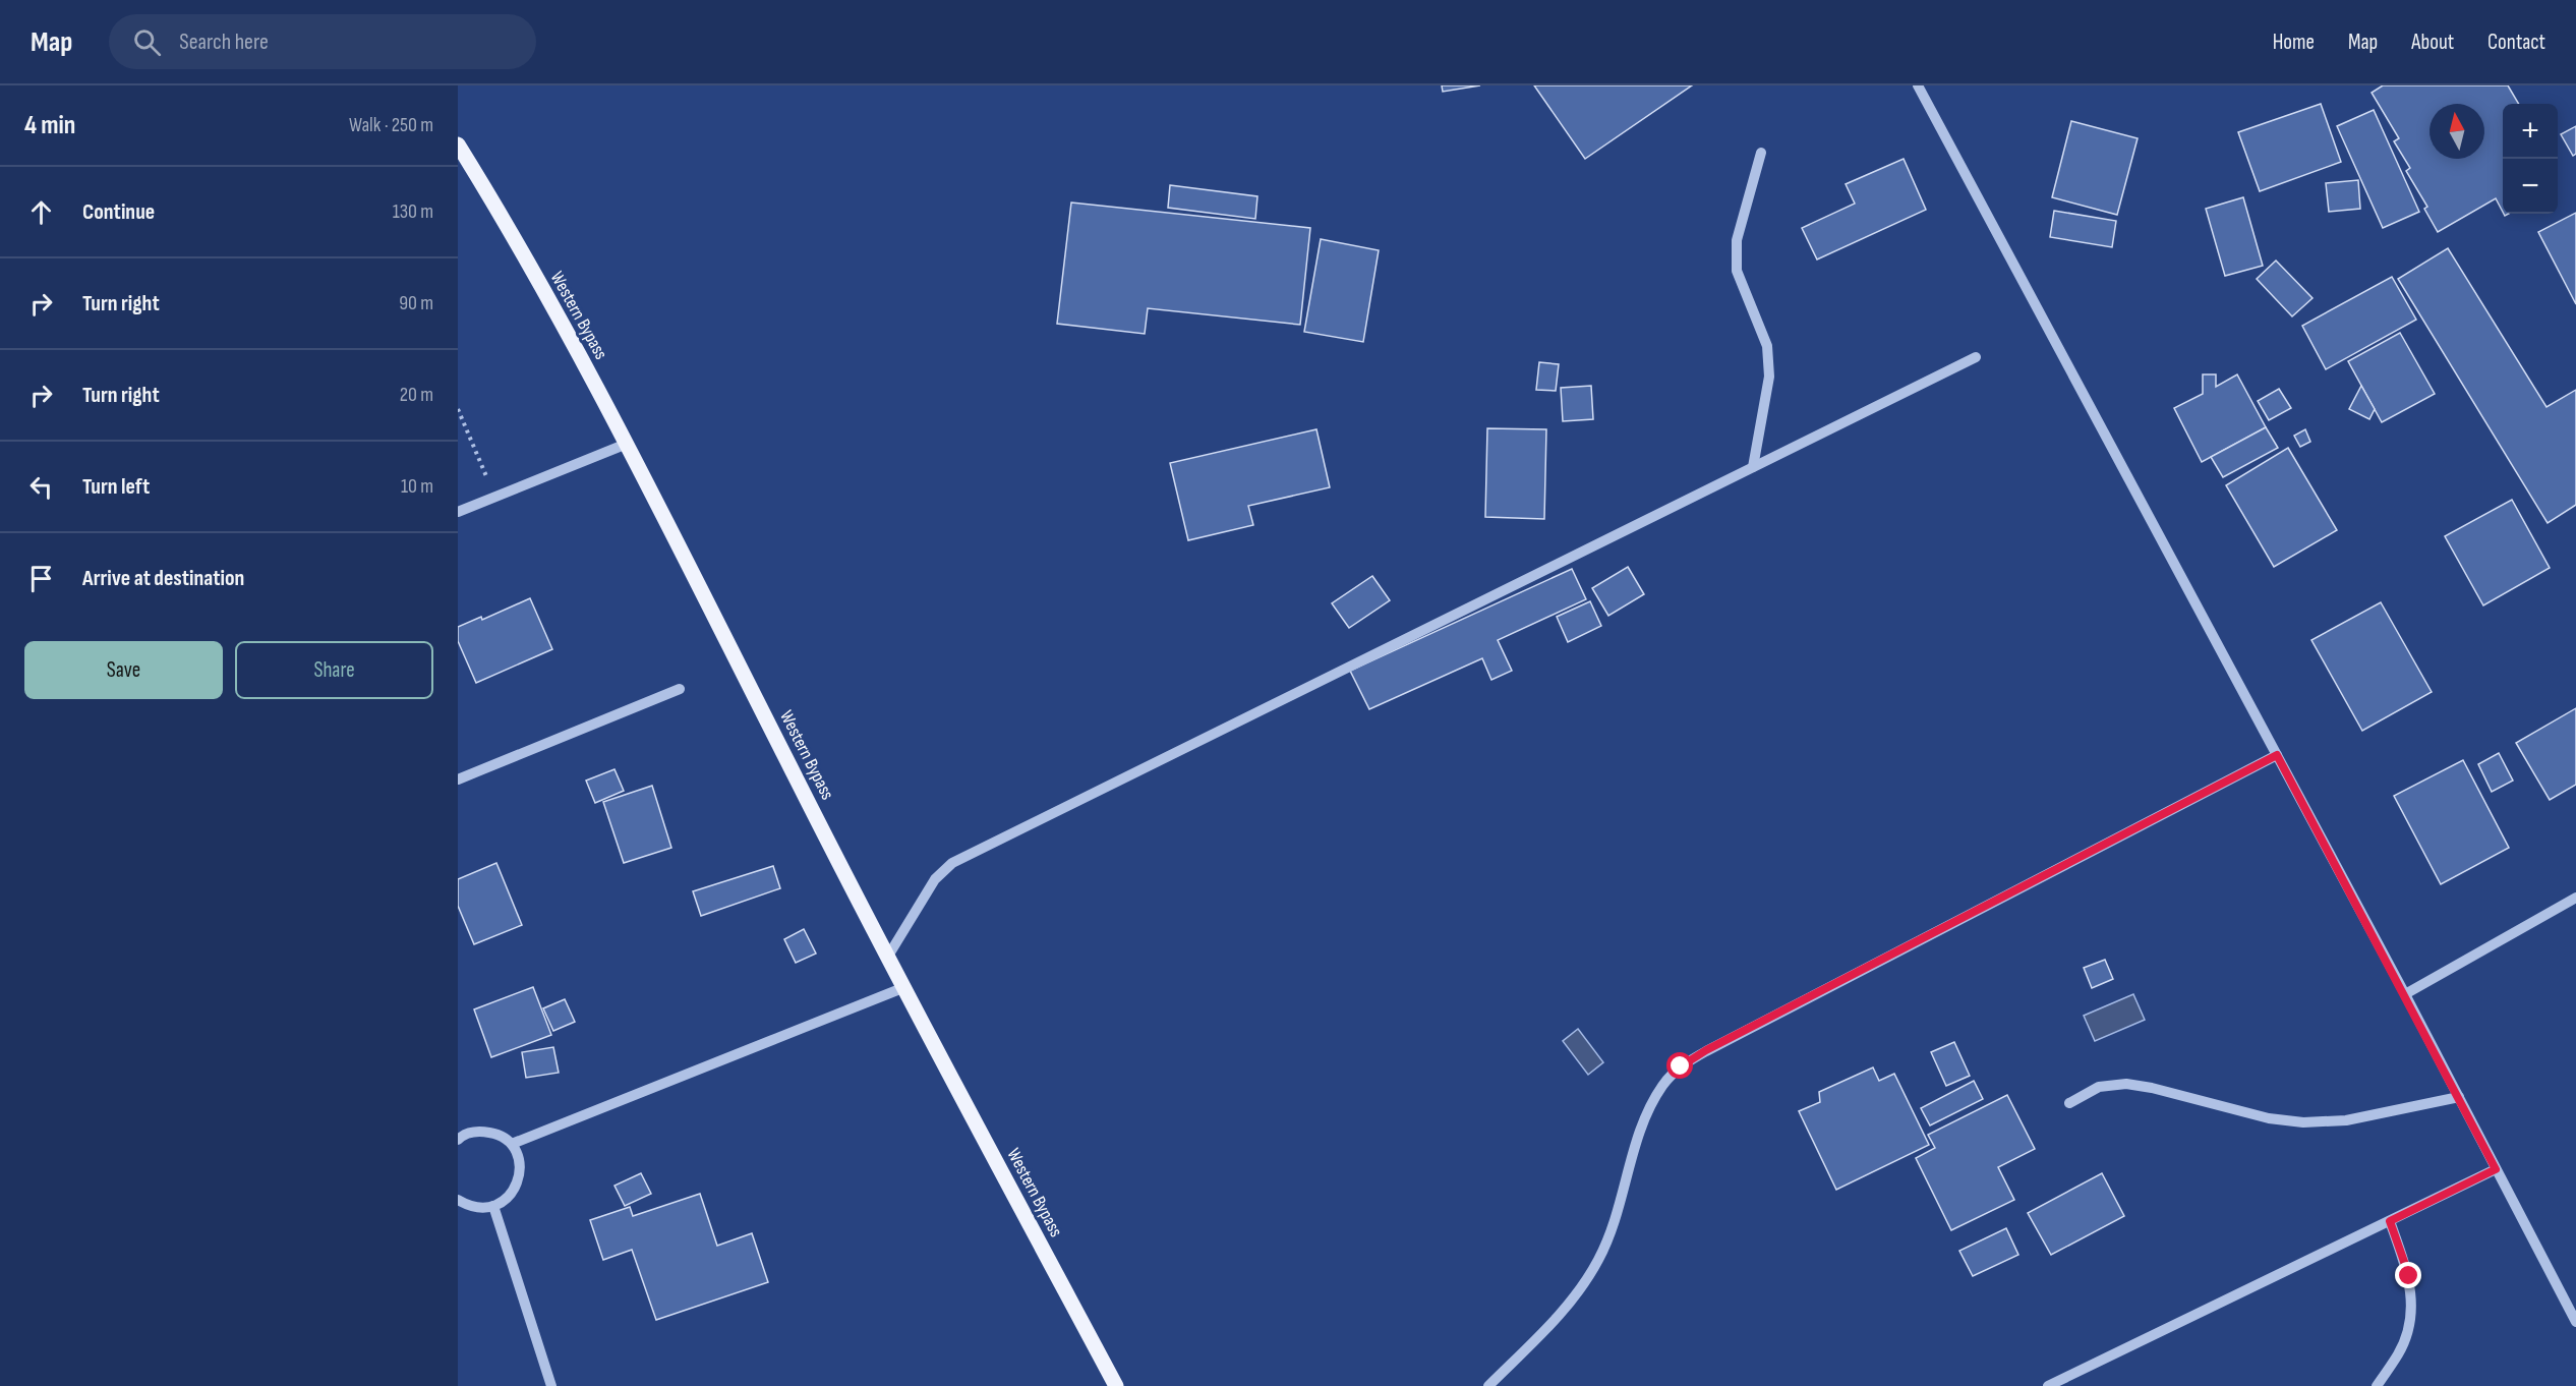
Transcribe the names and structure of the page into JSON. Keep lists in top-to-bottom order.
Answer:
{
  "streets": {
    "main road": ["Western Bypass"]
  },
  "north": "top",
  "page": {
    "header": "Map",
    "search": "Search here",
    "nav": [
      "Home",
      "Map",
      "About",
      "Contact"
    ],
    "heading": ["4 min", "Walk · 250 m"],
    "map_buttons": ["+", "−"],
    "list": [
      ["Continue", "130 m"],
      ["Turn right", "90 m"],
      ["Turn right", "20 m"],
      ["Turn left", "10 m"],
      "Arrive at destination"
    ],
    "buttons": ["Save", "Share"]
  }
}
